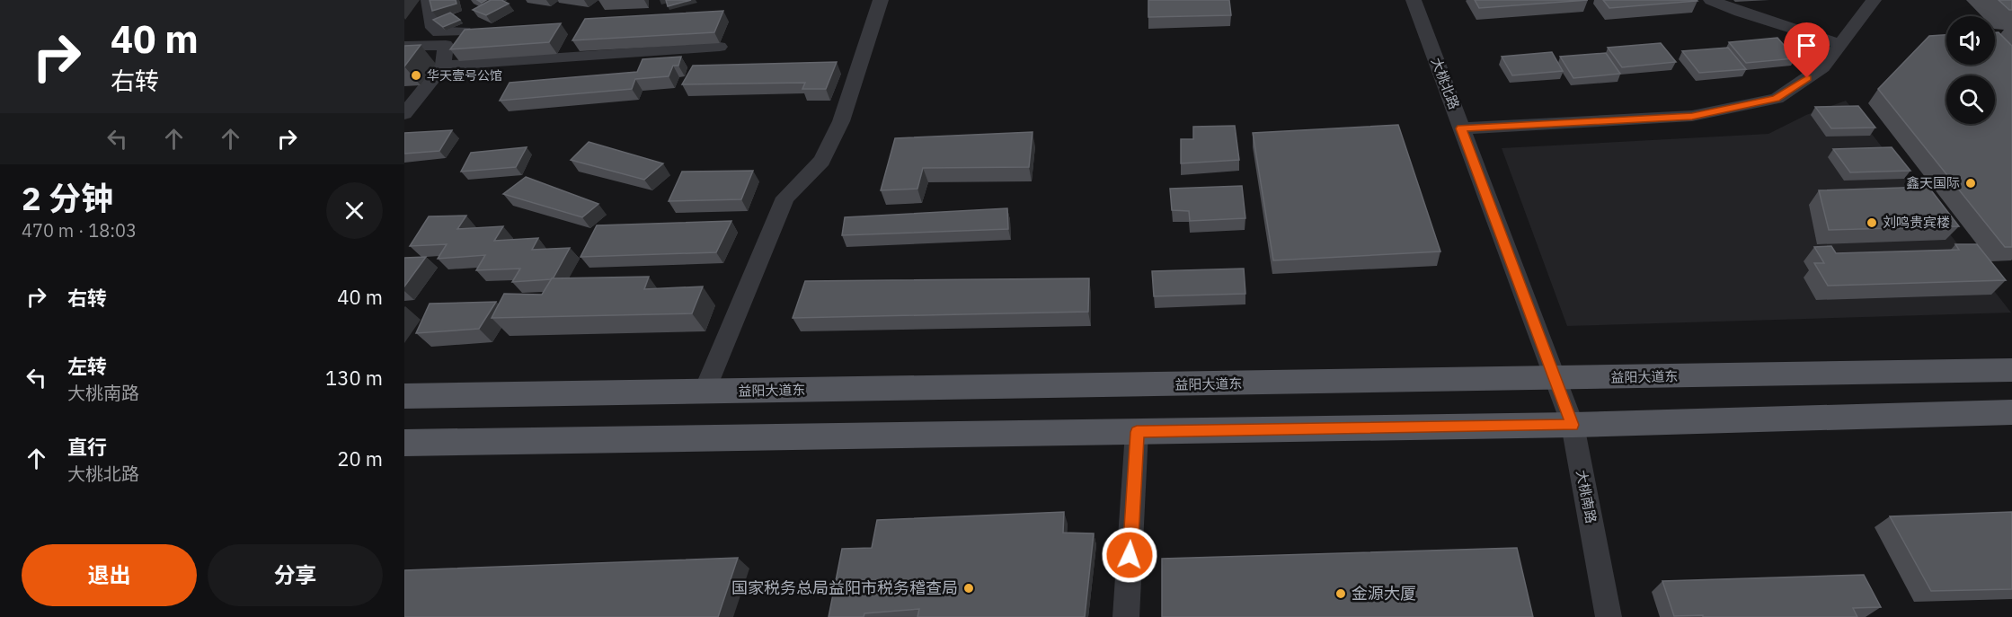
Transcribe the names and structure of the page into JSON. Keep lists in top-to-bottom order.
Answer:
{
  "streets": {
    "main road": ["益阳大道东"],
    "street": ["大桃北路", "大桃南路"]
  },
  "crossings": [
    ["大桃北路", "益阳大道东"],
    ["大桃北路", "大桃南路"],
    ["益阳大道东", "大桃南路"]
  ],
  "places": [
    "华天壹号公馆",
    "鑫天国际",
    "刘鸣贵宾楼",
    "国家税务总局益阳市税务稽查局",
    "金源大厦"
  ],
  "page": {
    "turn": ["40 m", "右转"],
    "heading": ["2 分钟", "470 m · 18:03"],
    "list": [
      {
        "name": "右转",
        "value": "40 m"
      },
      {
        "name": "左转",
        "note": "大桃南路",
        "value": "130 m"
      },
      {
        "name": "直行",
        "note": "大桃北路",
        "value": "20 m"
      }
    ],
    "buttons": ["退出", "分享"]
  }
}
